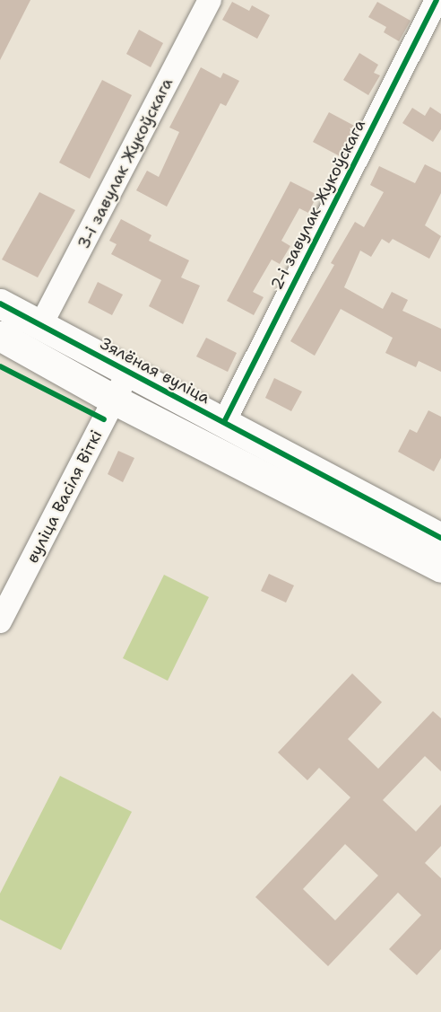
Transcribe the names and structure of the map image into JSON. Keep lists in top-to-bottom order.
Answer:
{
  "streets": {
    "street": [
      "3-і завулак Жукоўскага",
      "2-і завулак Жукоўскага",
      "Зялёная вуліца",
      "вуліца Васіля Віткі"
    ]
  },
  "crossings": [
    ["3-і завулак Жукоўскага", "Зялёная вуліца"],
    ["2-і завулак Жукоўскага", "Зялёная вуліца"],
    ["Зялёная вуліца", "вуліца Васіля Віткі"]
  ]
}
